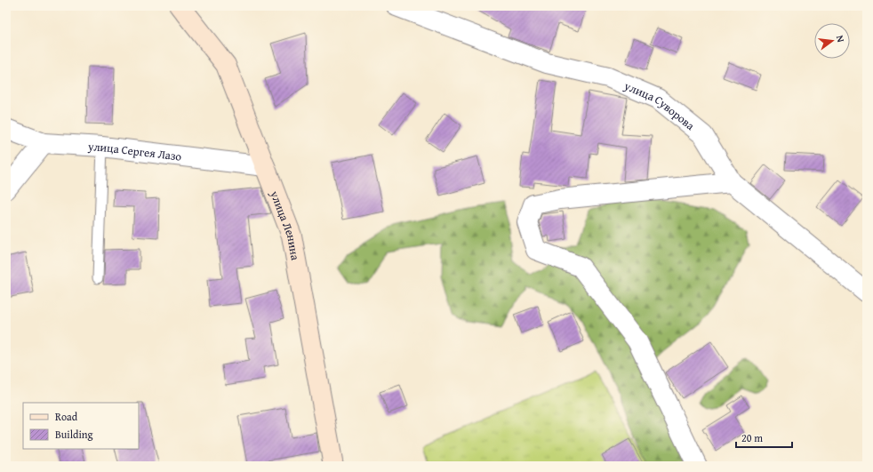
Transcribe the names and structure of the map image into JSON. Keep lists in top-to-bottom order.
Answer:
{
  "streets": {
    "main road": ["улица Ленина"],
    "street": ["улица Суворова", "улица Сергея Лазо"]
  },
  "crossings": [
    ["улица Сергея Лазо", "улица Ленина"]
  ],
  "legend": ["Road", "Building"],
  "scale_bar": "20 m",
  "north": "right"
}
